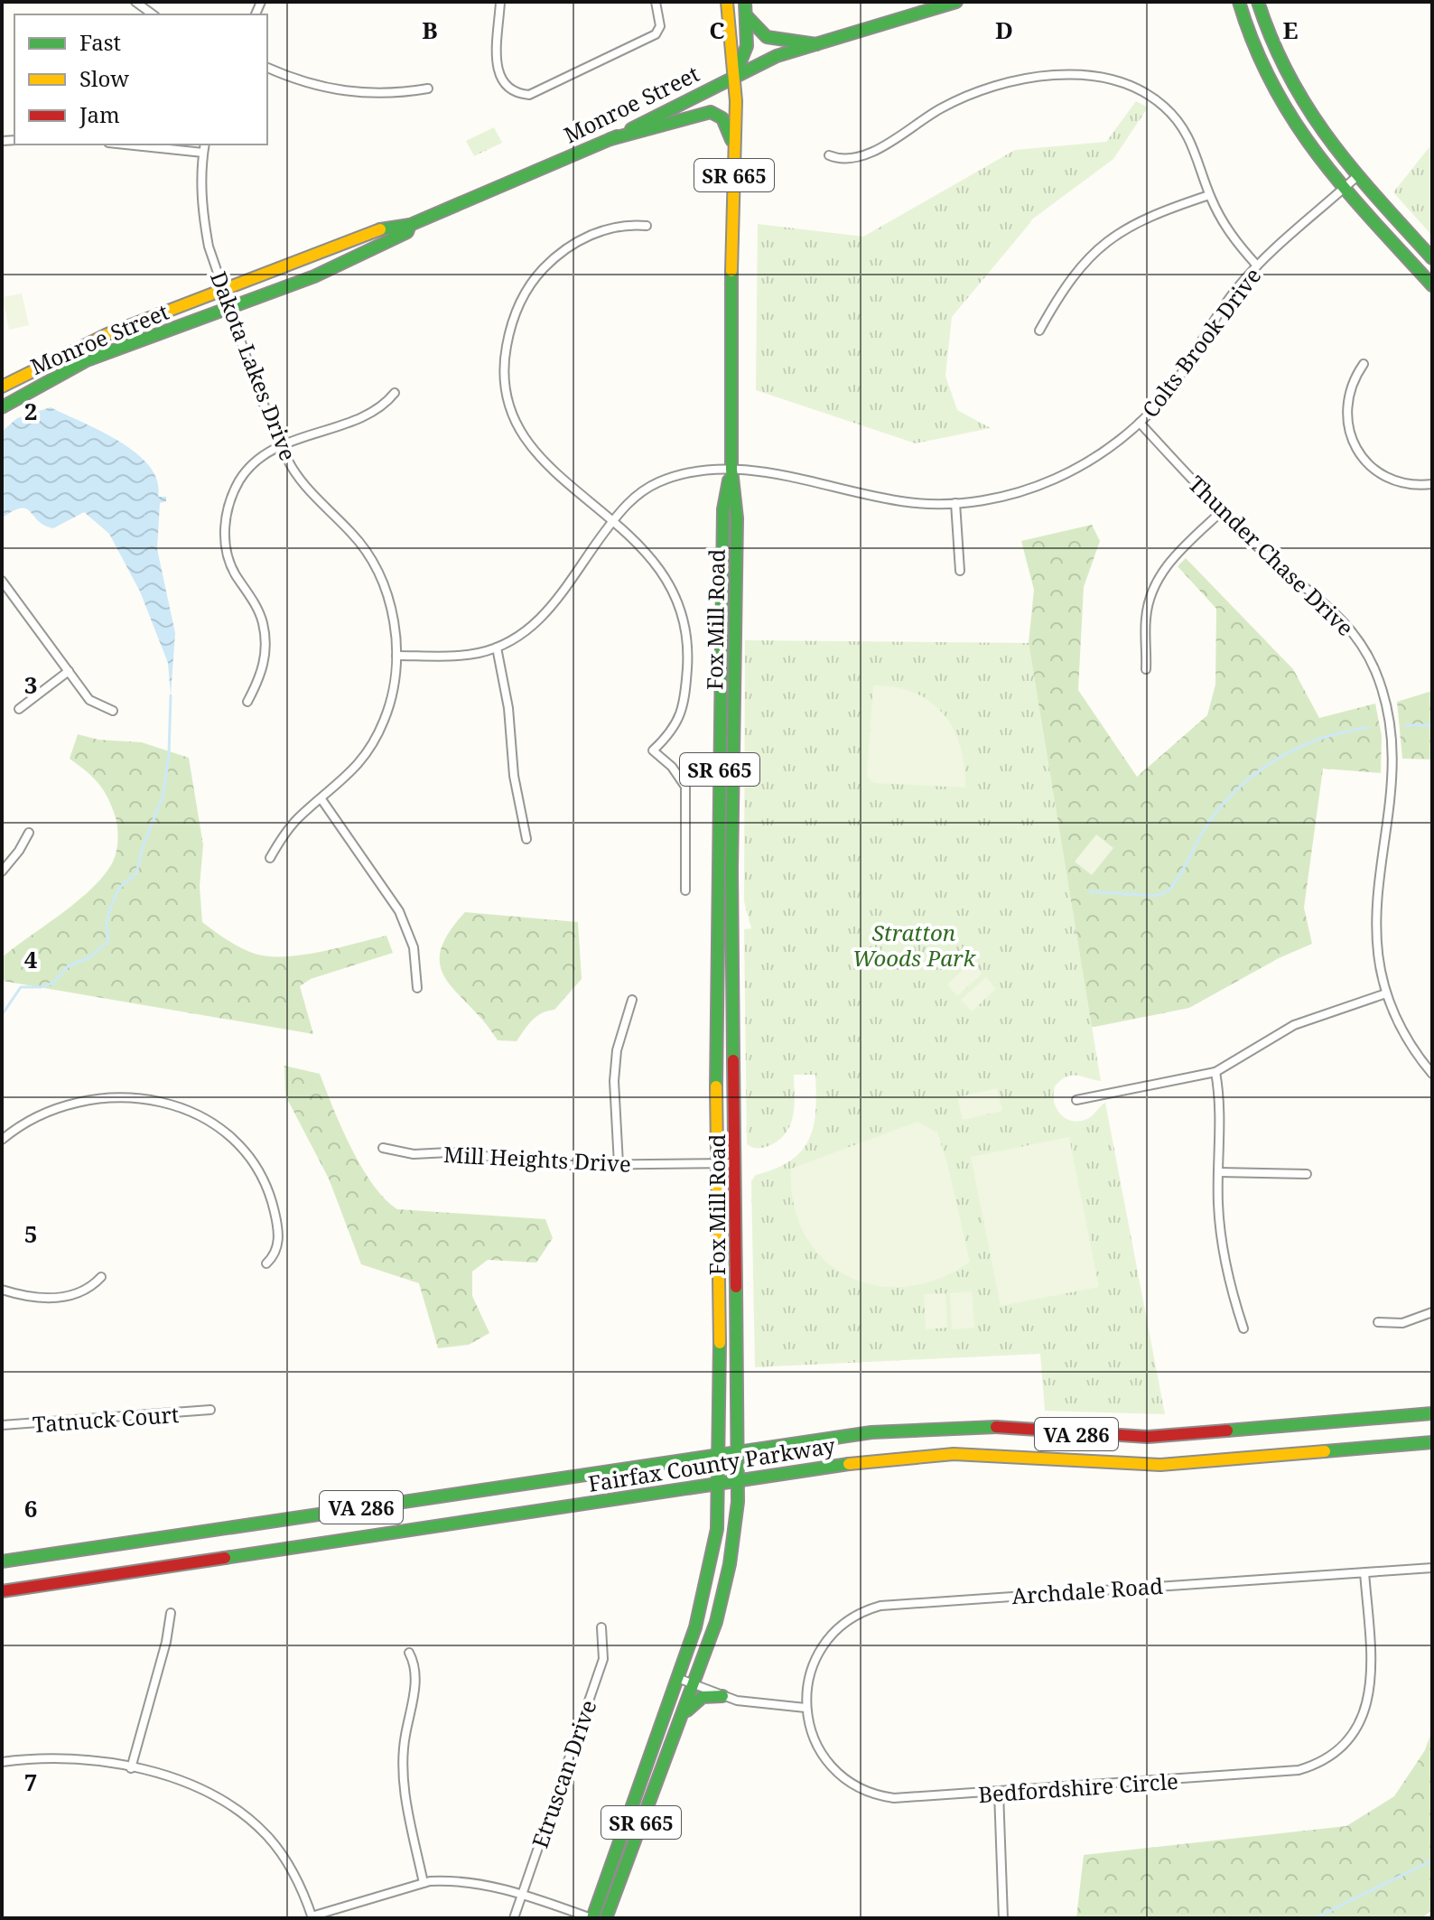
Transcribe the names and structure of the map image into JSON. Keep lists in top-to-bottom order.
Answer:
{
  "streets": {
    "main road": [
      "Monroe Street",
      "SR 665",
      "Fox Mill Road",
      "VA 286",
      "Fairfax County Parkway"
    ],
    "street": [
      "Colts Brook Drive",
      "Dakota Lakes Drive",
      "Thunder Chase Drive",
      "Mill Heights Drive",
      "Tatnuck Court",
      "Archdale Road",
      "Etruscan Drive",
      "Bedfordshire Circle"
    ]
  },
  "crossings": [
    ["Monroe Street", "Dakota Lakes Drive"],
    ["Monroe Street", "Fox Mill Road"],
    ["Colts Brook Drive", "Dakota Lakes Drive"],
    ["Colts Brook Drive", "Thunder Chase Drive"],
    ["Colts Brook Drive", "Fox Mill Road"],
    ["Fox Mill Road", "Mill Heights Drive"],
    ["Fox Mill Road", "Fairfax County Parkway"],
    ["Archdale Road", "Bedfordshire Circle"]
  ],
  "parks": ["Stratton Woods Park"],
  "legend": ["Fast", "Slow", "Jam"],
  "grid": {
    "columns": [
      "B",
      "C",
      "D",
      "E"
    ],
    "rows": [
      "2",
      "3",
      "4",
      "5",
      "6",
      "7"
    ]
  }
}
